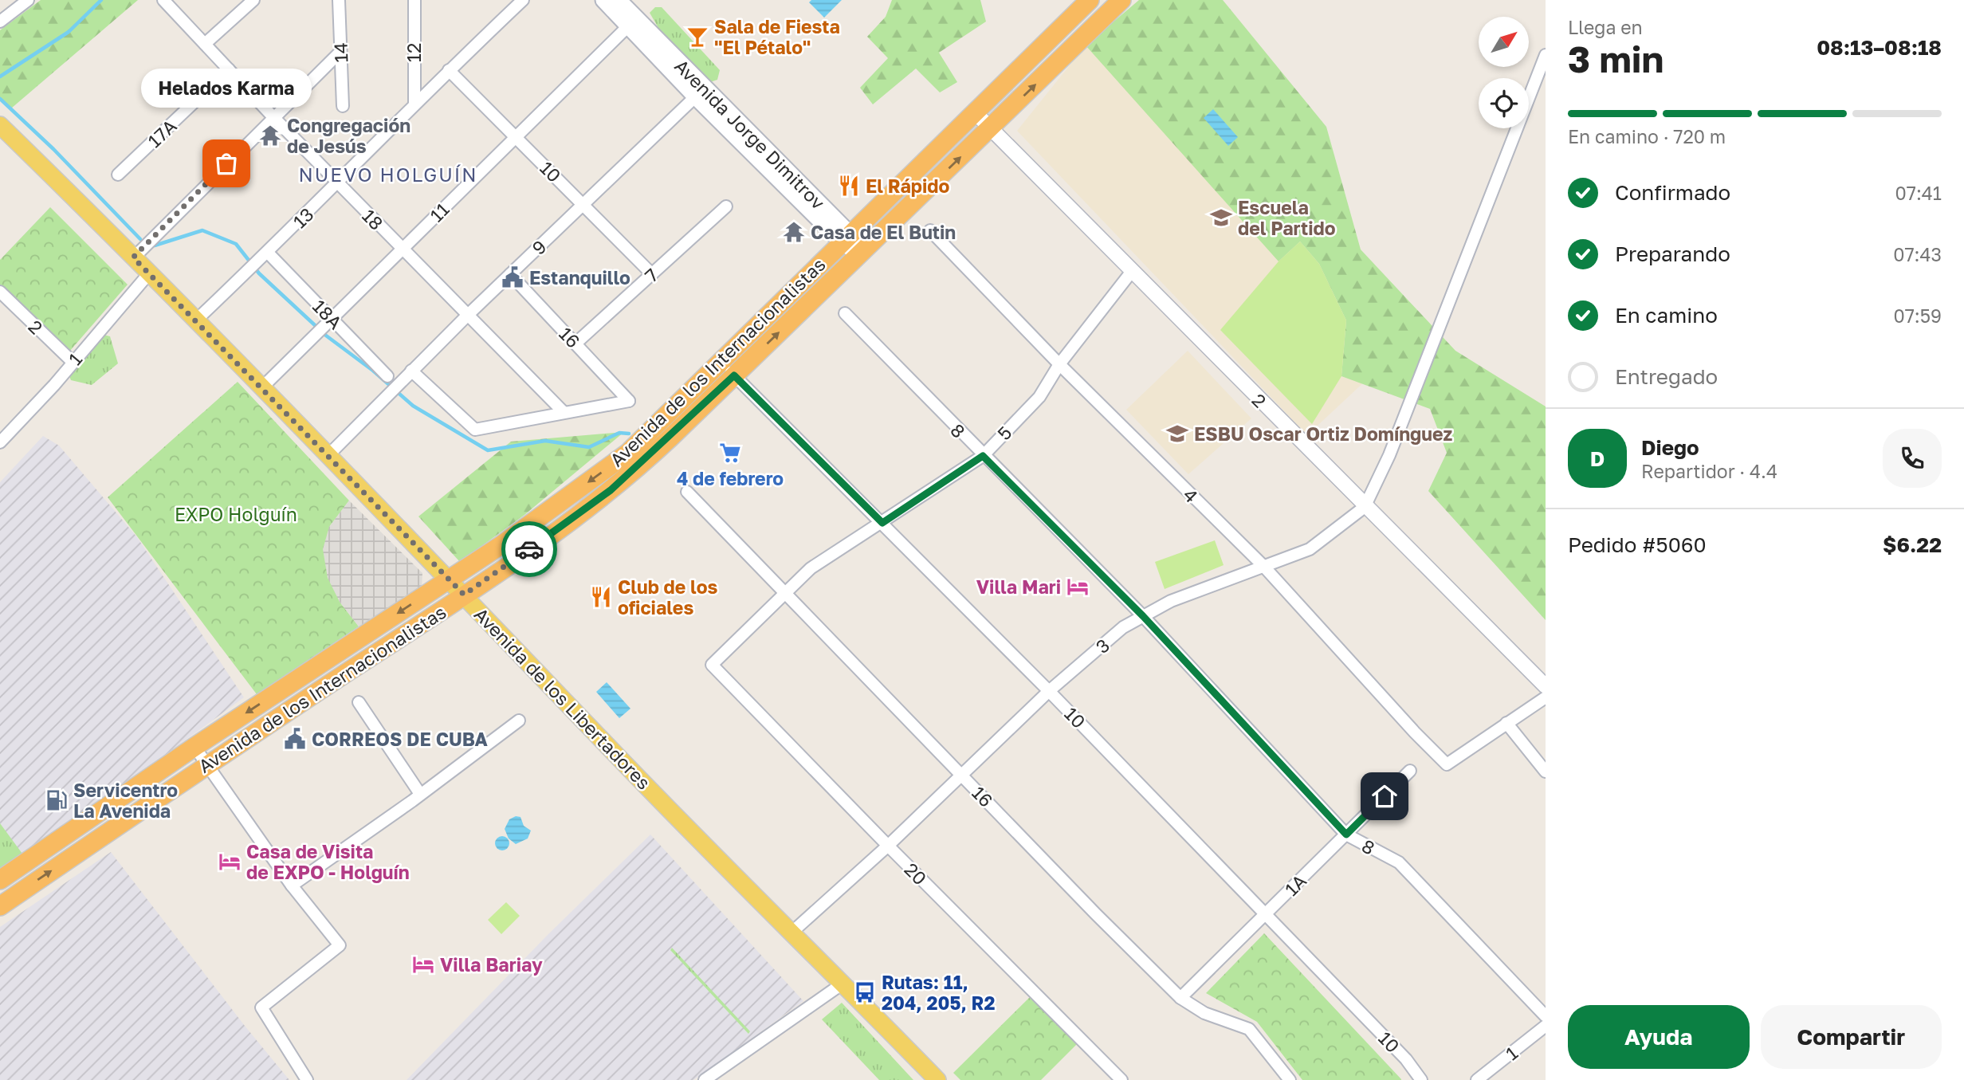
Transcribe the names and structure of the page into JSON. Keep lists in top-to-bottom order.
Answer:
{
  "streets": {
    "highway": ["Avenida de los Internacionalistas"],
    "main road": ["Avenida Jorge Dimitrov", "Avenida de los Libertadores"],
    "street": [
      "14",
      "12",
      "17A",
      "10",
      "11",
      "13",
      "18",
      "9",
      "7",
      "18A",
      "2",
      "16",
      "1",
      "8",
      "5",
      "4",
      "3",
      "20",
      "1A"
    ]
  },
  "crossings": [
    ["12", "13"],
    ["17A", "18"],
    ["Avenida Jorge Dimitrov", "11"],
    ["Avenida Jorge Dimitrov", "9"],
    ["Avenida Jorge Dimitrov", "Avenida de los Internacionalistas"],
    ["10", "11"],
    ["10", "13"],
    ["10", "9"],
    ["10", "7"],
    ["10", "Avenida de los Internacionalistas"],
    ["10", "5"],
    ["10", "3"],
    ["10", "1A"],
    ["11", "18"],
    ["11", "18A"],
    ["13", "18"],
    ["13", "18A"],
    ["18", "9"],
    ["18", "16"],
    ["9", "16"],
    ["9", "Avenida de los Libertadores"],
    ["7", "16"],
    ["2", "1"],
    ["2", "Avenida de los Internacionalistas"],
    ["2", "5"],
    ["2", "3"],
    ["16", "5"],
    ["16", "3"],
    ["16", "1A"],
    ["1", "Avenida de los Libertadores"],
    ["Avenida de los Internacionalistas", "Avenida de los Libertadores"],
    ["8", "5"],
    ["8", "3"],
    ["8", "1A"],
    ["5", "4"],
    ["5", "20"],
    ["4", "3"],
    ["3", "Avenida de los Libertadores"],
    ["3", "20"]
  ],
  "districts": ["NUEVO HOLGUÍN"],
  "parks": ["EXPO Holguín"],
  "places": {
    "bar": ["Sala de Fiesta \"El Pétalo\""],
    "temple": ["Congregación de Jesús", "Casa de El Butin"],
    "other": ["Helados Karma"],
    "restaurant": ["El Rápido", "Club de los oficiales"],
    "school or university": ["Escuela del Partido", "ESBU Oscar Ortiz Domínguez"],
    "public building": ["Estanquillo", "CORREOS DE CUBA"],
    "supermarket": ["4 de febrero"],
    "hotel": ["Villa Mari", "Casa de Visita de EXPO - Holguín", "Villa Bariay"],
    "fuel station": ["Servicentro La Avenida"],
    "bus stop": ["Rutas: 11, 204, 205, R2"]
  },
  "north": "top right",
  "page": {
    "heading": ["3 min", "Llega en", "08:13–08:18"],
    "panel": [
      "Diego",
      "Repartidor · 4.4",
      "Pedido #5060",
      "$6.22"
    ],
    "bubble": "Helados Karma",
    "bar": "En camino · 720 m",
    "list": [
      ["Confirmado", "07:41"],
      ["Preparando", "07:43"],
      ["En camino", "07:59"],
      "Entregado"
    ],
    "round": "D",
    "buttons": ["Ayuda", "Compartir"]
  }
}
